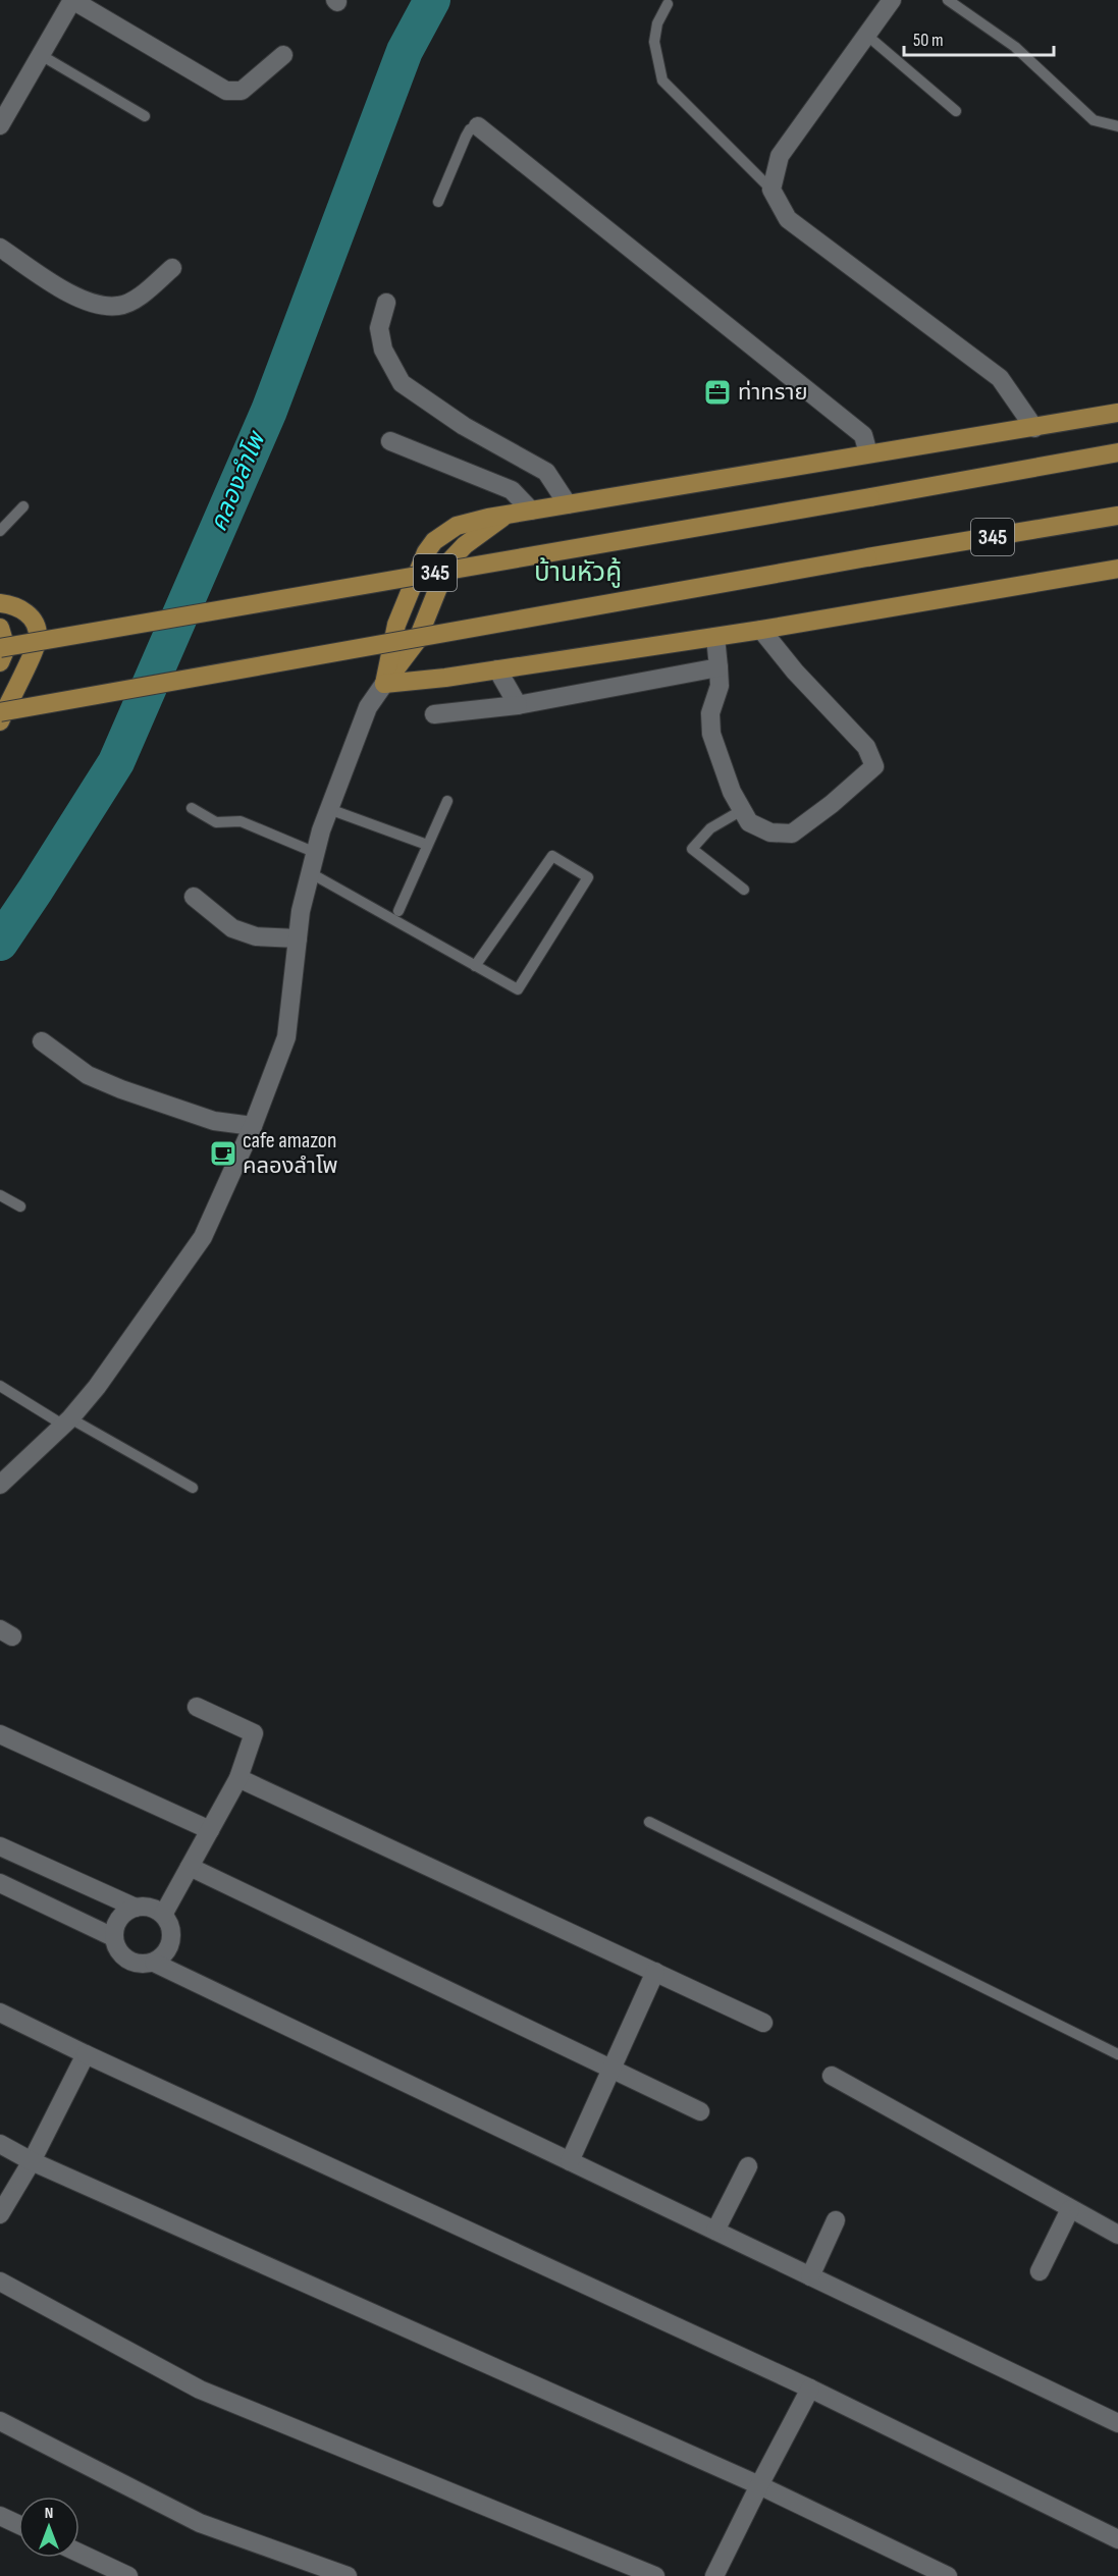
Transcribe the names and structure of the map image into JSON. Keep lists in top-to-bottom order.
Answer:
{
  "streets": {
    "main road": ["345"]
  },
  "districts": ["บ้านหัวคู้"],
  "water": ["คลองลำโพ"],
  "places": {
    "office": ["ท่าทราย"],
    "cafe": ["cafe amazon คลองลำโพ"]
  },
  "scale_bar": "50 m",
  "north": "top"
}
